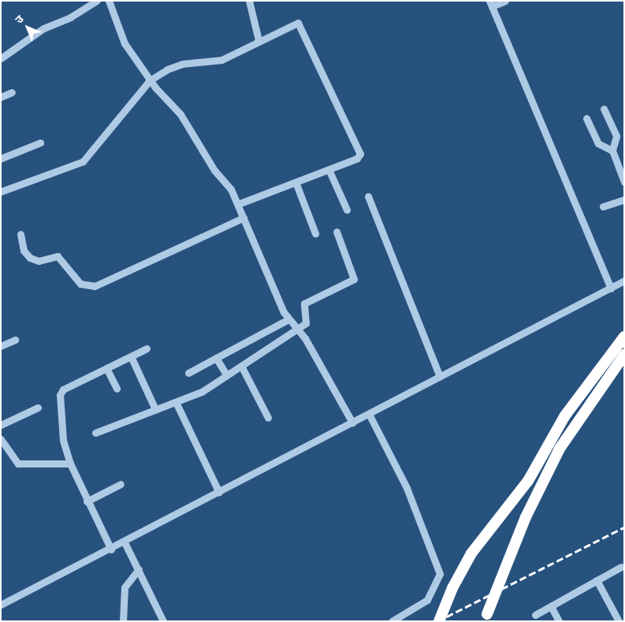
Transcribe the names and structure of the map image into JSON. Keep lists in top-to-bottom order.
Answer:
{
  "north": "top left"
}
